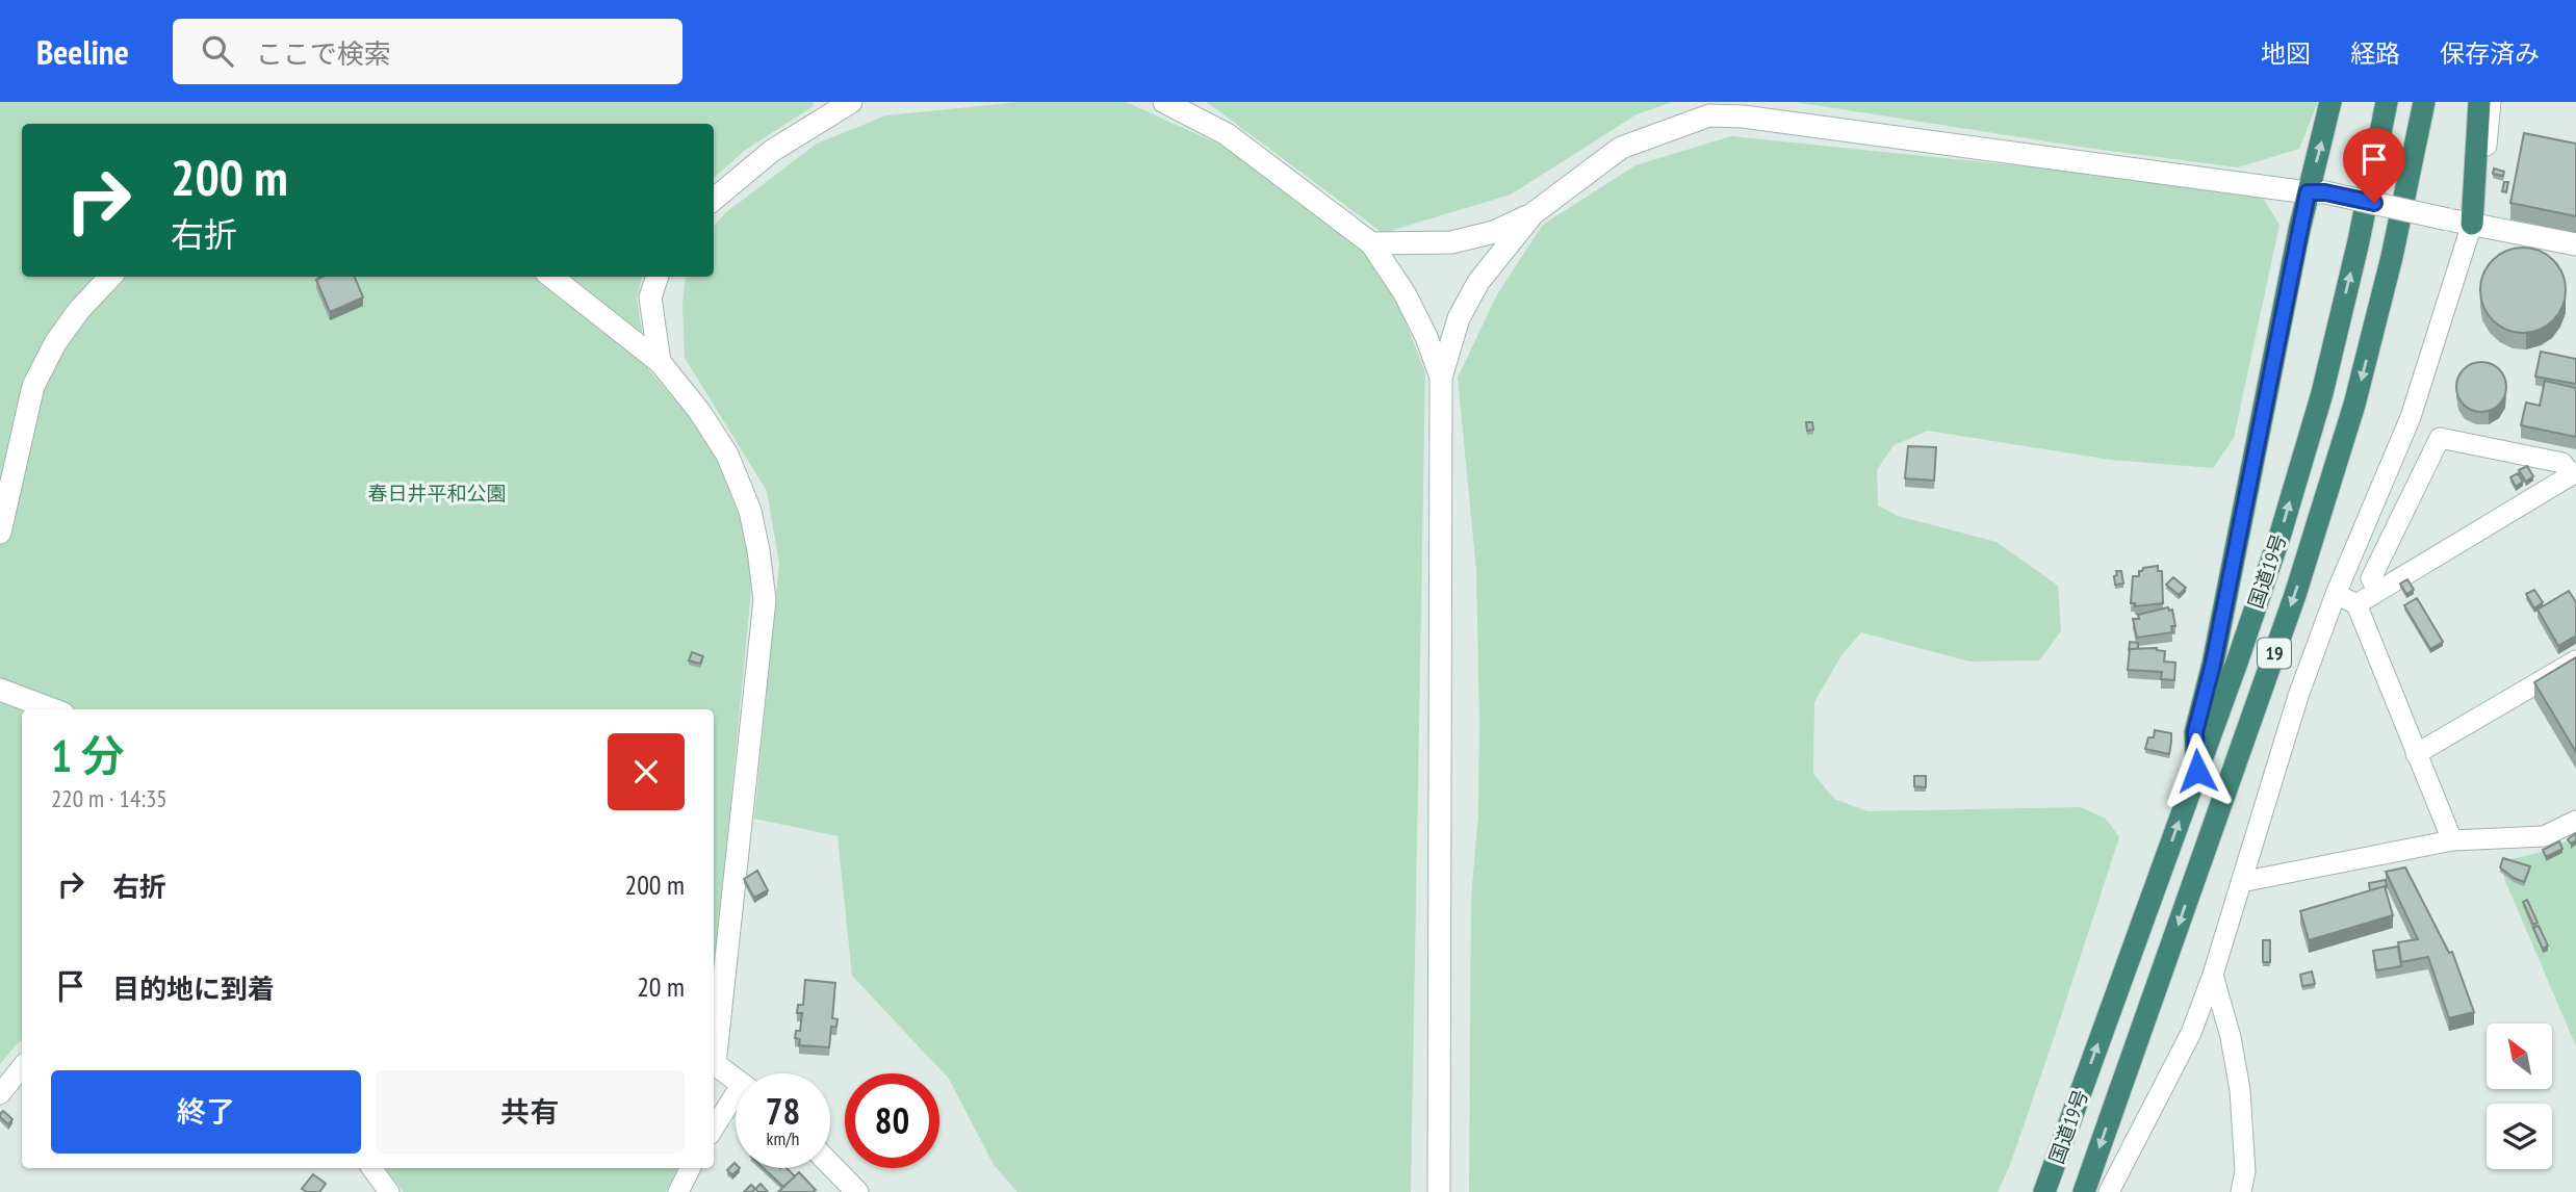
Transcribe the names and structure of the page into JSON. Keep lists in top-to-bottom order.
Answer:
{
  "streets": {
    "highway": ["国道19号", "19"]
  },
  "parks": ["春日井平和公園"],
  "north": "top left",
  "page": {
    "header": "Beeline",
    "search": "ここで検索",
    "nav": ["地図", "経路", "保存済み"],
    "turn": ["200 m", "右折"],
    "heading": ["1 分", "220 m · 14:35"],
    "list": [
      {
        "name": "右折",
        "value": "200 m"
      },
      {
        "name": "目的地に到着",
        "value": "20 m"
      }
    ],
    "buttons": ["終了", "共有"],
    "speed": "78 km/h",
    "limit": "80"
  }
}
